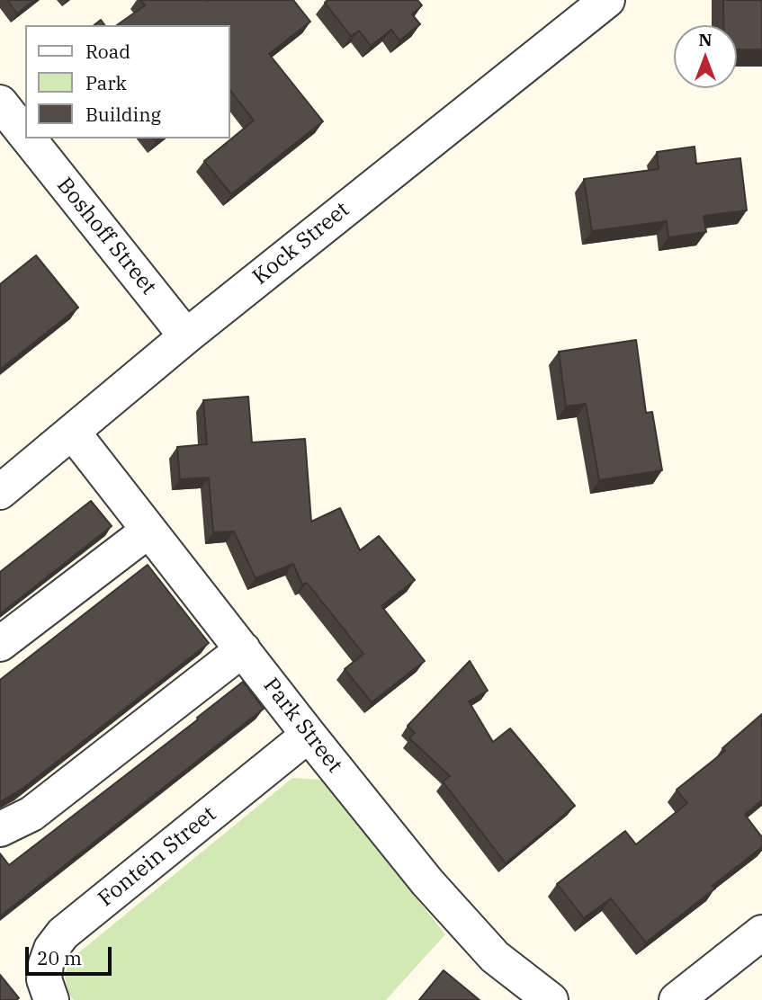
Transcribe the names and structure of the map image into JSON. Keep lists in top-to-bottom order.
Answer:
{
  "streets": {
    "street": [
      "Boshoff Street",
      "Kock Street",
      "Park Street",
      "Fontein Street"
    ]
  },
  "crossings": [
    ["Boshoff Street", "Kock Street"],
    ["Kock Street", "Park Street"],
    ["Park Street", "Fontein Street"]
  ],
  "legend": ["Road", "Park", "Building"],
  "scale_bar": "20 m",
  "north": "top"
}
